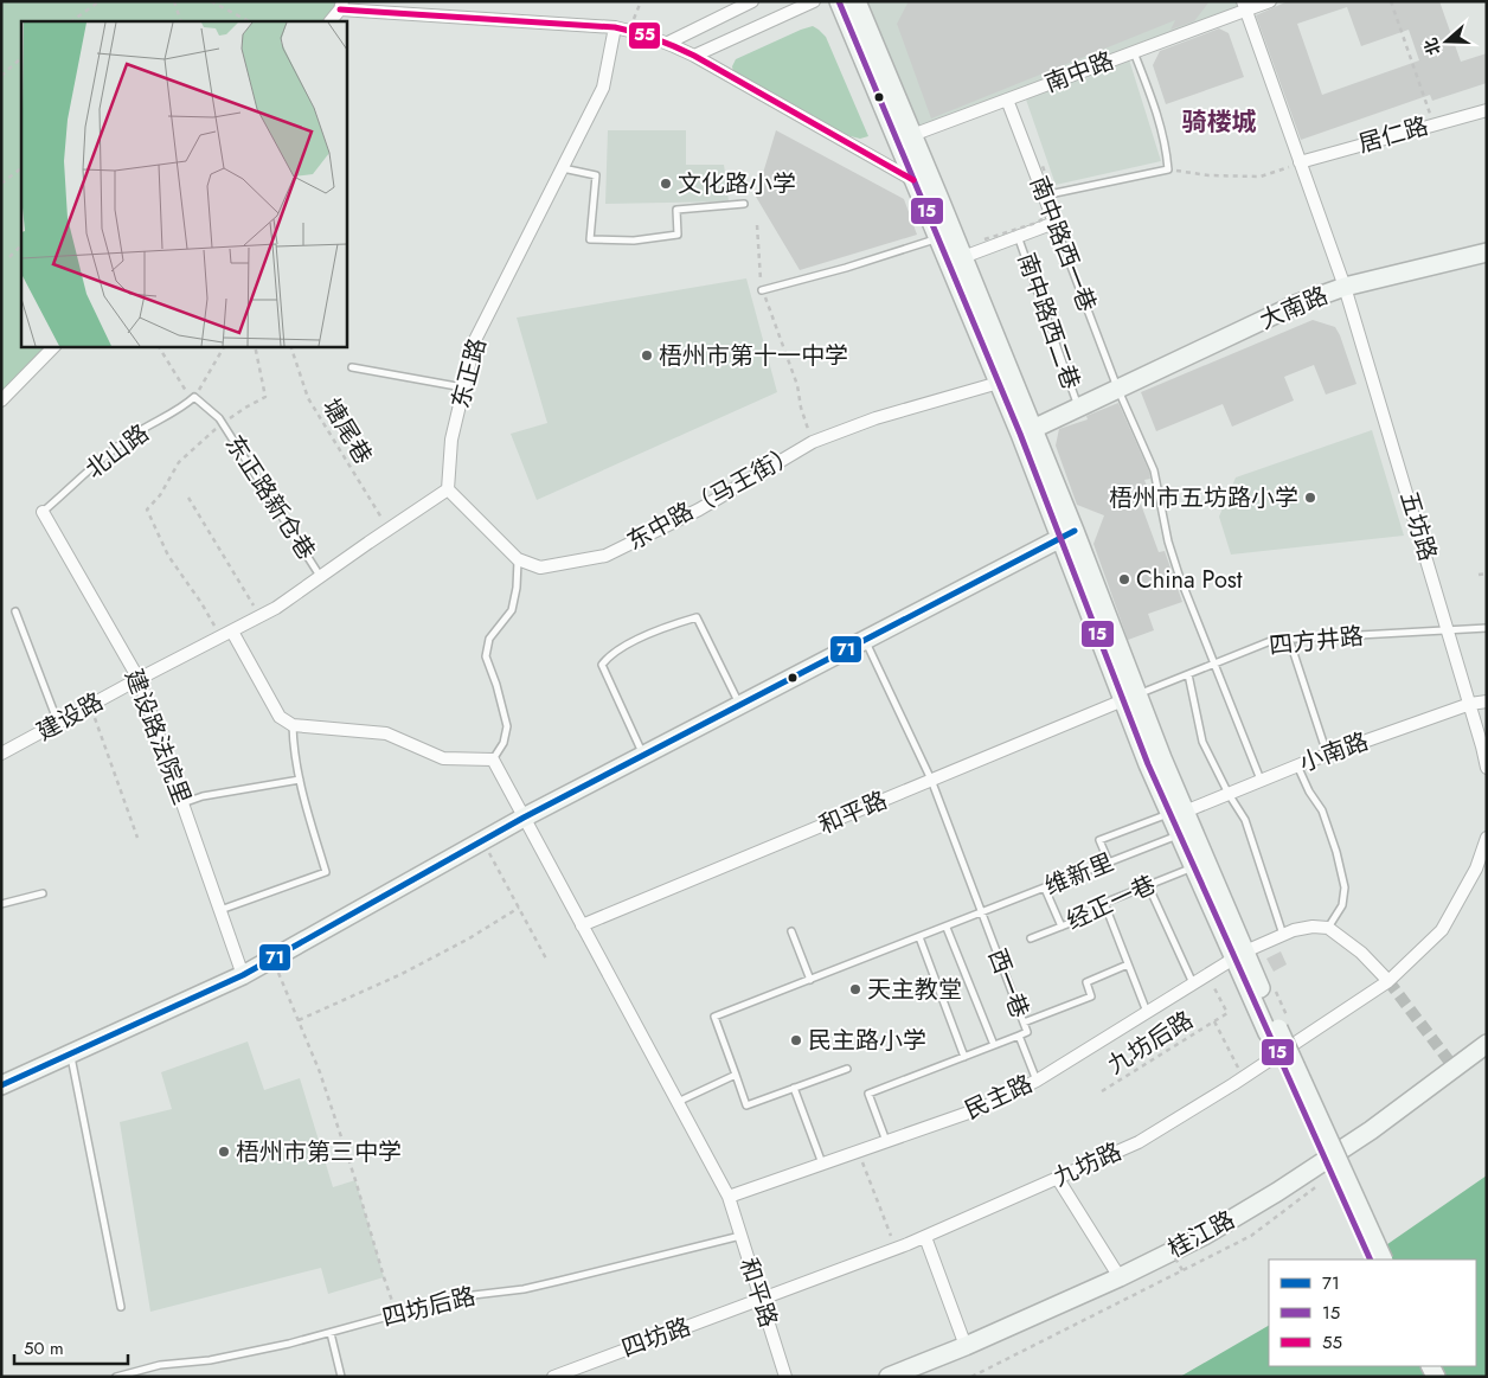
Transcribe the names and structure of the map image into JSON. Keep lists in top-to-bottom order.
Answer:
{
  "streets": {
    "main road": ["大南路", "桂江路"],
    "street": [
      "南中路",
      "居仁路",
      "南中路西一巷",
      "东正路",
      "东中路（马王街）",
      "五坊路",
      "建设路",
      "建设路法院里",
      "小南路",
      "和平路",
      "民主路",
      "九坊路",
      "四坊路"
    ],
    "lane": [
      "南中路西二巷",
      "北山路",
      "东正路新仓巷",
      "四方井路",
      "维新里",
      "经正一巷",
      "西一巷",
      "四坊后路"
    ],
    "path": ["塘尾巷", "九坊后路"]
  },
  "crossings": [
    ["南中路", "南中路西一巷"],
    ["南中路", "大南路"],
    ["居仁路", "大南路"],
    ["南中路西一巷", "大南路"],
    ["南中路西一巷", "四方井路"],
    ["南中路西一巷", "小南路"],
    ["大南路", "南中路西二巷"],
    ["大南路", "五坊路"],
    ["北山路", "东正路新仓巷"],
    ["北山路", "建设路法院里"],
    ["五坊路", "四方井路"],
    ["五坊路", "小南路"],
    ["四方井路", "和平路"],
    ["建设路", "建设路法院里"],
    ["和平路", "西一巷"],
    ["和平路", "民主路"],
    ["和平路", "九坊路"],
    ["和平路", "四坊后路"],
    ["和平路", "四坊路"],
    ["维新里", "西一巷"],
    ["西一巷", "民主路"],
    ["九坊路", "四坊路"]
  ],
  "districts": ["骑楼城"],
  "places": [
    "文化路小学",
    "梧州市第十一中学",
    "梧州市五坊路小学",
    "China Post",
    "天主教堂",
    "民主路小学",
    "梧州市第三中学"
  ],
  "lines": ["transit line 15", "transit line 55", "transit line 71"],
  "legend": ["71", "15", "55"],
  "scale_bar": "50 m",
  "north": "left"
}
